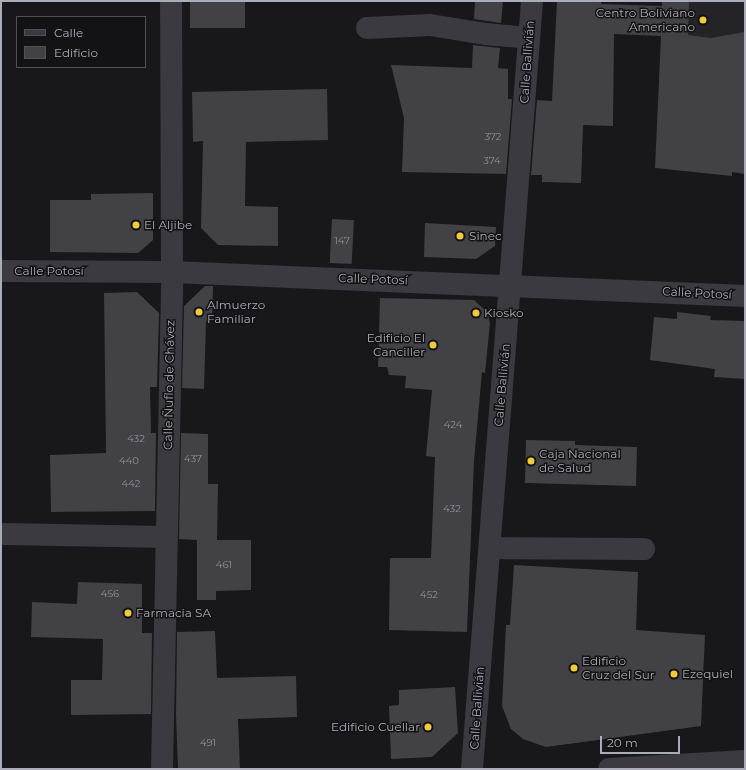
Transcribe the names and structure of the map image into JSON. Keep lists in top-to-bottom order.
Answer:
{
  "streets": {
    "street": ["Calle Ballivián", "Calle Potosí", "Calle Ñuflo de Chávez"]
  },
  "crossings": [
    ["Calle Ballivián", "Calle Potosí"],
    ["Calle Potosí", "Calle Ñuflo de Chávez"]
  ],
  "places": [
    "Centro Boliviano Americano",
    "El Aljibe",
    "Sinec",
    "Almuerzo Familiar",
    "Kiosko",
    "Edificio El Canciller",
    "Caja Nacional de Salud",
    "Farmacia SA",
    "Edificio Cruz del Sur",
    "Ezequiel",
    "Edificio Cuellar"
  ],
  "house_numbers": [
    "372",
    "374",
    "147",
    "424",
    "432",
    "437",
    "440",
    "442",
    "432",
    "461",
    "456",
    "452",
    "491"
  ],
  "legend": ["Calle", "Edificio"],
  "scale_bar": "20 m"
}
